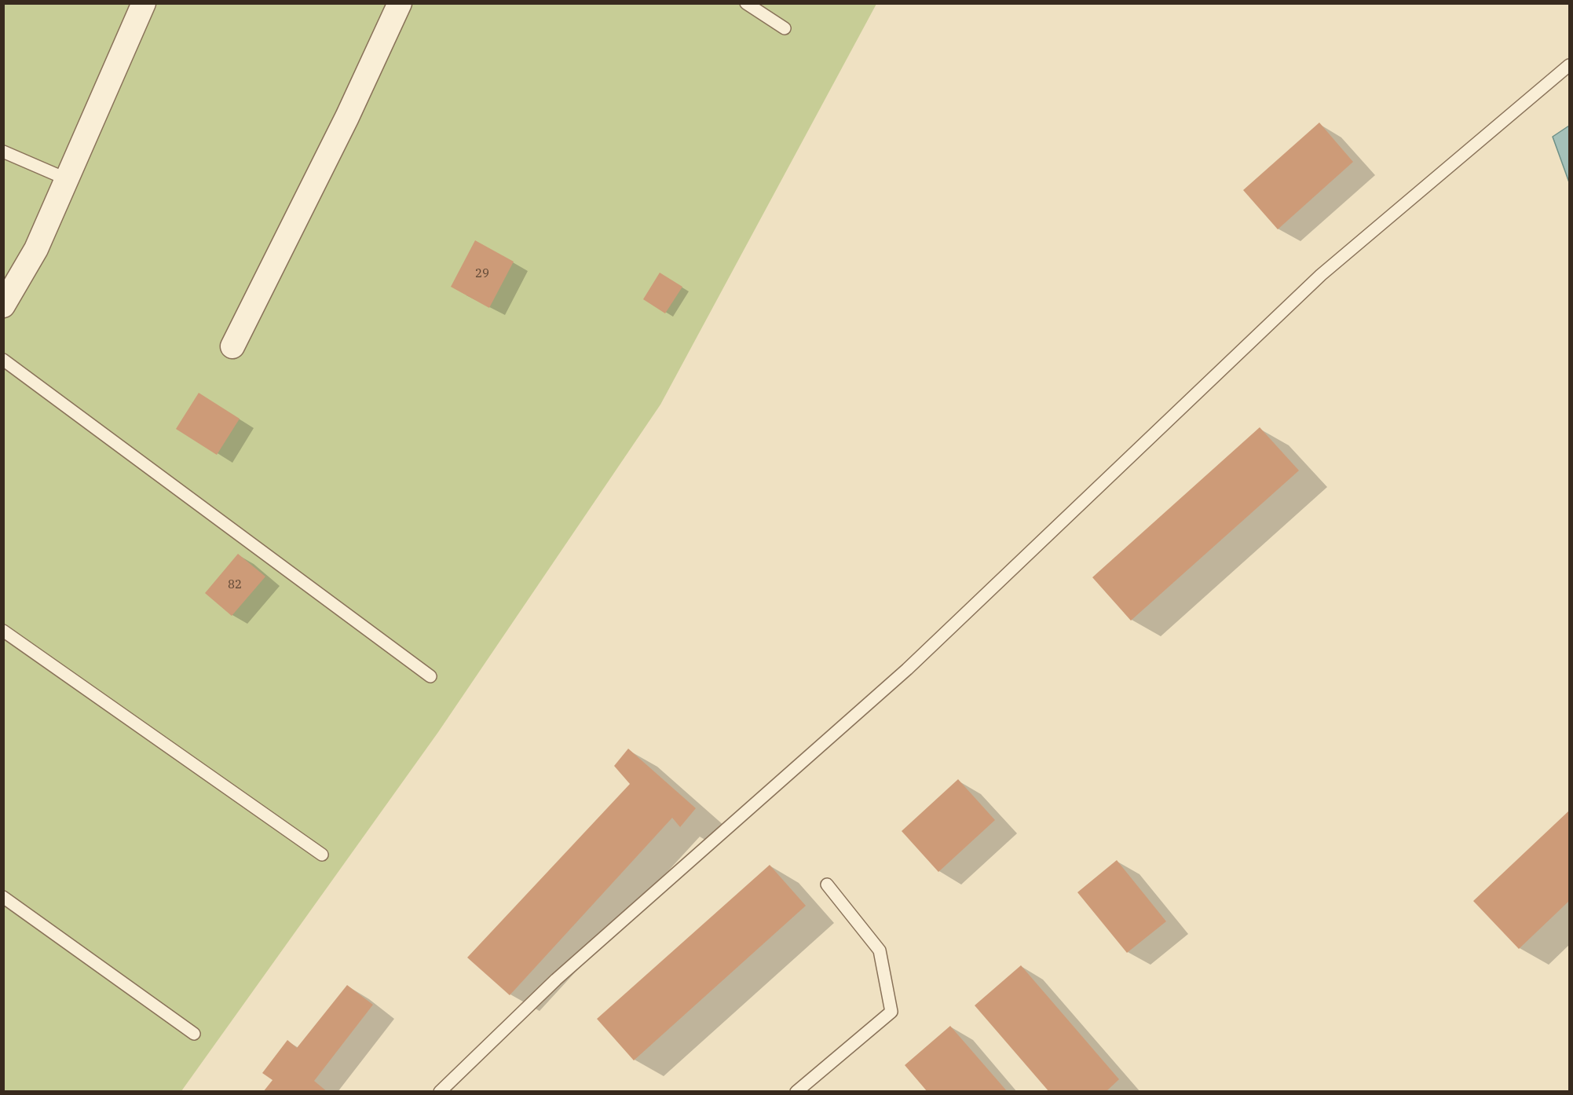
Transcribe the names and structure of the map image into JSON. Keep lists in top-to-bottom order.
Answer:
{
  "house_numbers": ["29", "82"]
}
